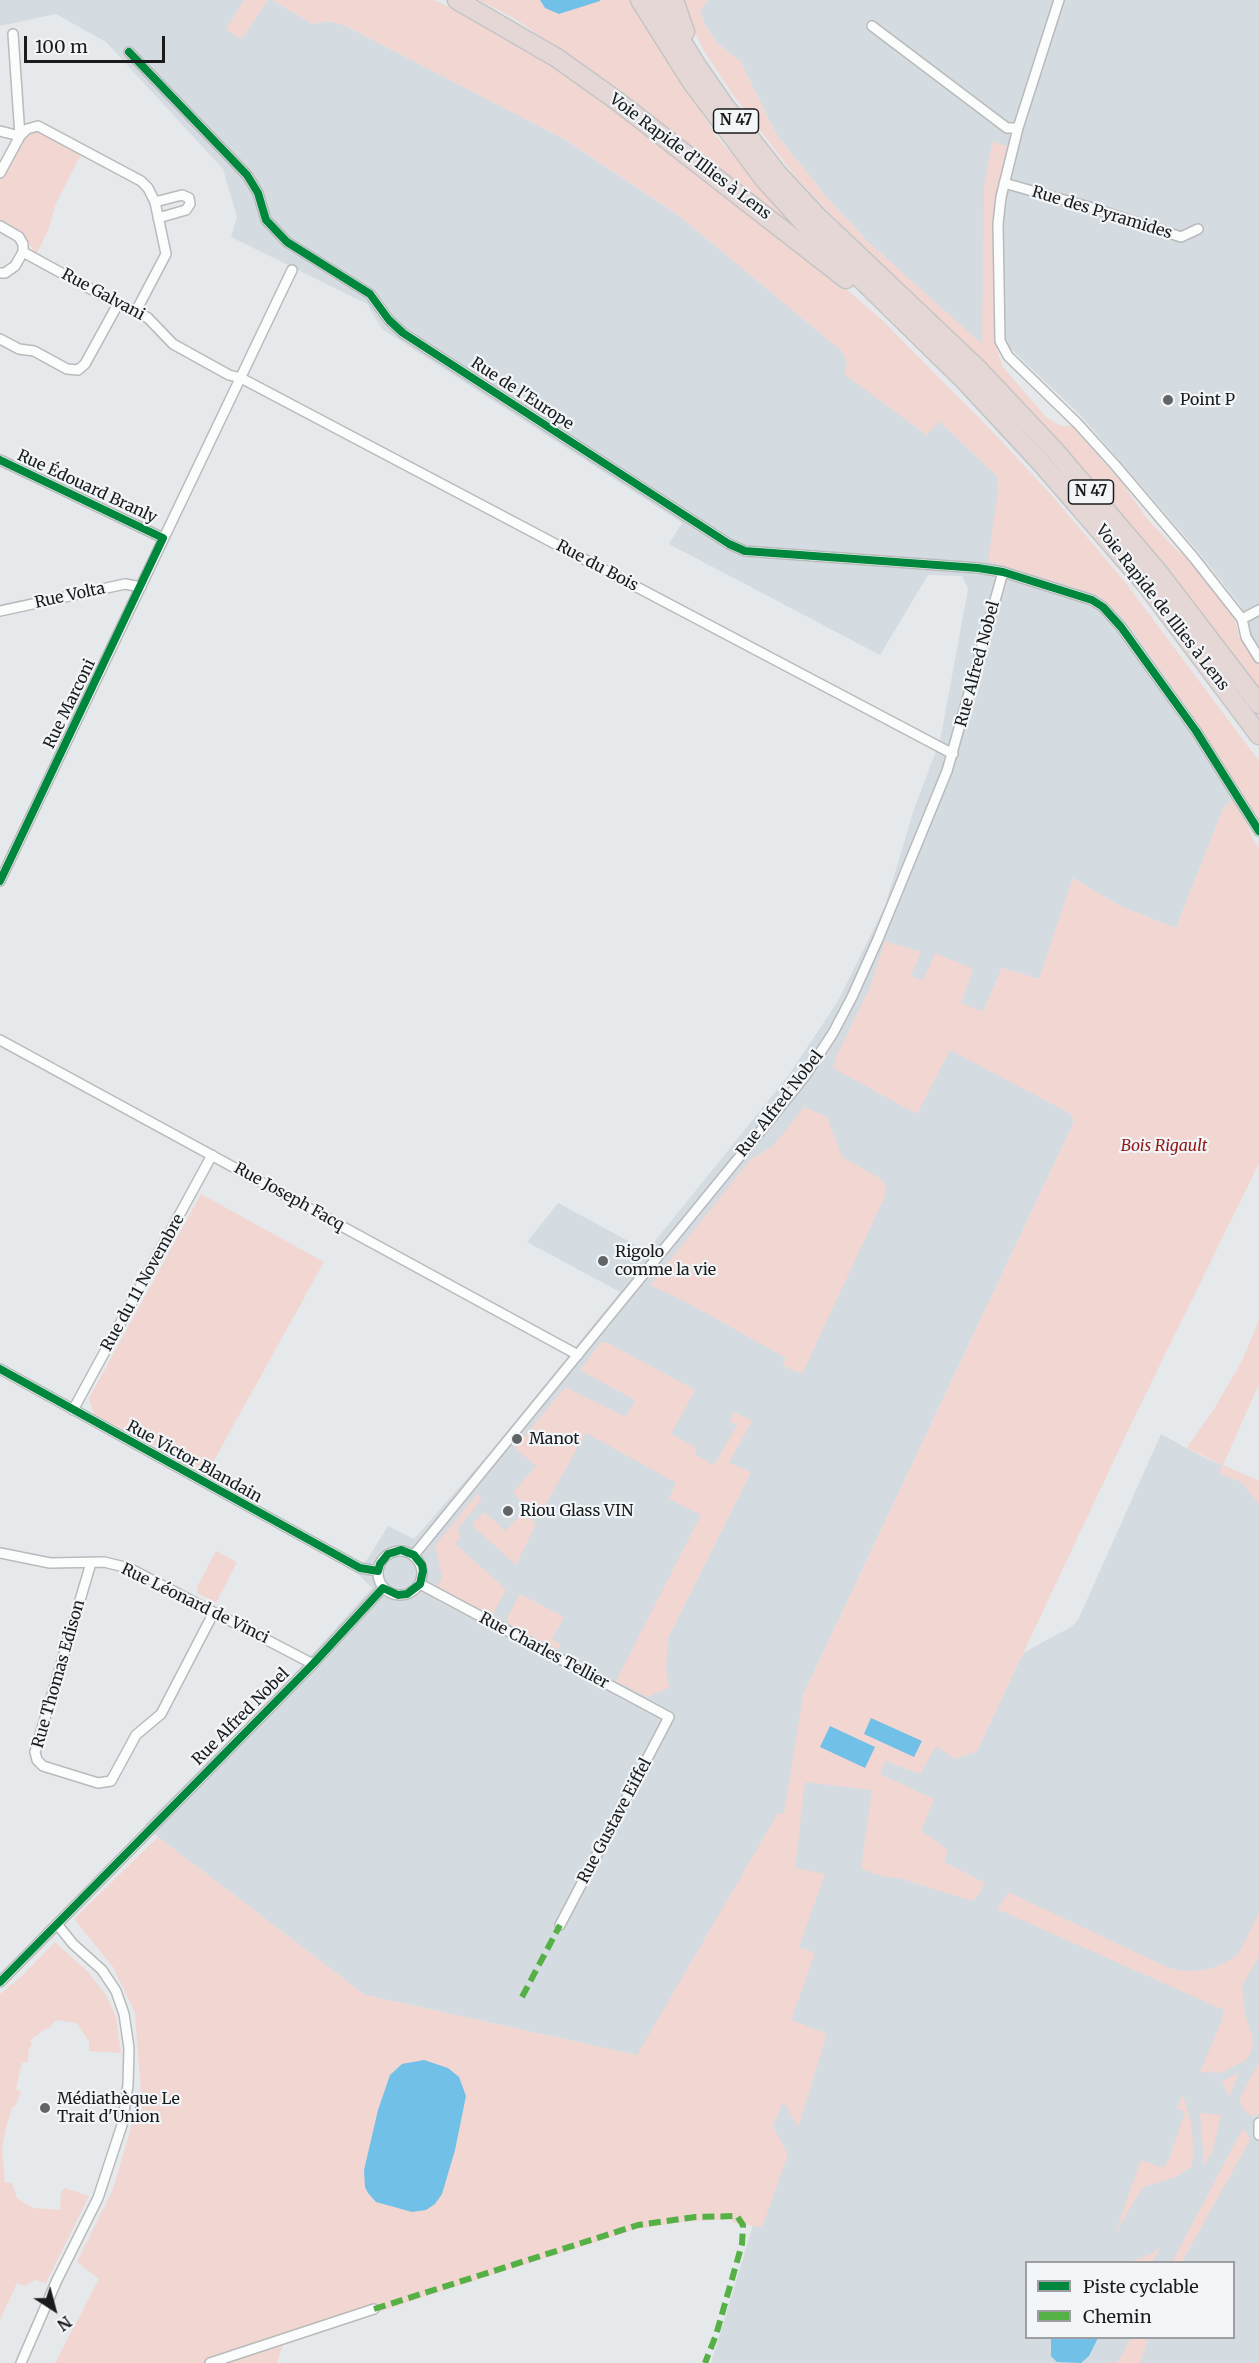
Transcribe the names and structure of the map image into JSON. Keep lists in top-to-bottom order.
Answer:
{
  "streets": {
    "highway": ["N 47", "Voie Rapide d’Illies à Lens", "Voie Rapide de Illies à Lens"],
    "street": [
      "Rue des Pyramides",
      "Rue Galvani",
      "Rue de l'Europe",
      "Rue Édouard Branly",
      "Rue du Bois",
      "Rue Volta",
      "Rue Alfred Nobel",
      "Rue Marconi",
      "Rue Joseph Facq",
      "Rue du 11 Novembre",
      "Rue Victor Blandain",
      "Rue Léonard de Vinci",
      "Rue Charles Tellier",
      "Rue Thomas Edison",
      "Rue Gustave Eiffel"
    ]
  },
  "crossings": [
    ["Voie Rapide d’Illies à Lens", "Voie Rapide de Illies à Lens"],
    ["Rue Galvani", "Rue du Bois"],
    ["Rue Galvani", "Rue Marconi"],
    ["Rue de l'Europe", "Rue Alfred Nobel"],
    ["Rue Édouard Branly", "Rue Marconi"],
    ["Rue du Bois", "Rue Alfred Nobel"],
    ["Rue du Bois", "Rue Marconi"],
    ["Rue Volta", "Rue Marconi"],
    ["Rue Alfred Nobel", "Rue Joseph Facq"],
    ["Rue Alfred Nobel", "Rue Victor Blandain"],
    ["Rue Alfred Nobel", "Rue Léonard de Vinci"],
    ["Rue Alfred Nobel", "Rue Charles Tellier"],
    ["Rue Joseph Facq", "Rue du 11 Novembre"],
    ["Rue du 11 Novembre", "Rue Victor Blandain"],
    ["Rue Victor Blandain", "Rue Charles Tellier"],
    ["Rue Léonard de Vinci", "Rue Thomas Edison"],
    ["Rue Charles Tellier", "Rue Gustave Eiffel"]
  ],
  "parks": ["Bois Rigault"],
  "places": [
    "Point P",
    "Rigolo comme la vie",
    "Manot",
    "Riou Glass VIN",
    "Médiathèque Le Trait d'Union"
  ],
  "legend": ["Piste cyclable", "Chemin"],
  "scale_bar": "100 m",
  "north": "bottom right"
}
